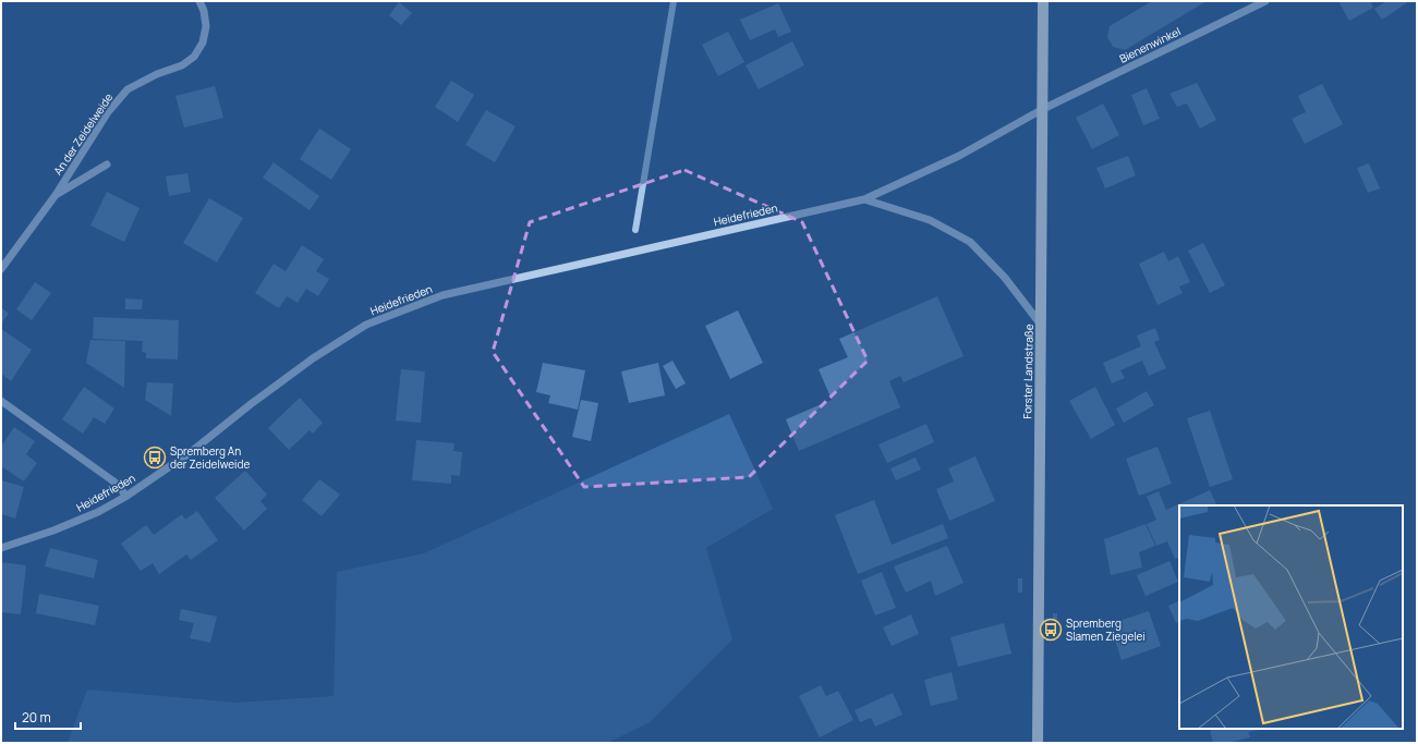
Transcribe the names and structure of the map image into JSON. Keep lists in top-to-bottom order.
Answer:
{
  "streets": {
    "main road": ["Forster Landstraße"],
    "street": ["Bienenwinkel", "An der Zeidelweide", "Heidefrieden"]
  },
  "crossings": [
    ["Bienenwinkel", "Heidefrieden"],
    ["Bienenwinkel", "Forster Landstraße"],
    ["Heidefrieden", "Forster Landstraße"]
  ],
  "places": {
    "bus stop": ["Spremberg An der Zeidelweide", "Spremberg Slamen Ziegelei"]
  },
  "scale_bar": "20 m"
}
